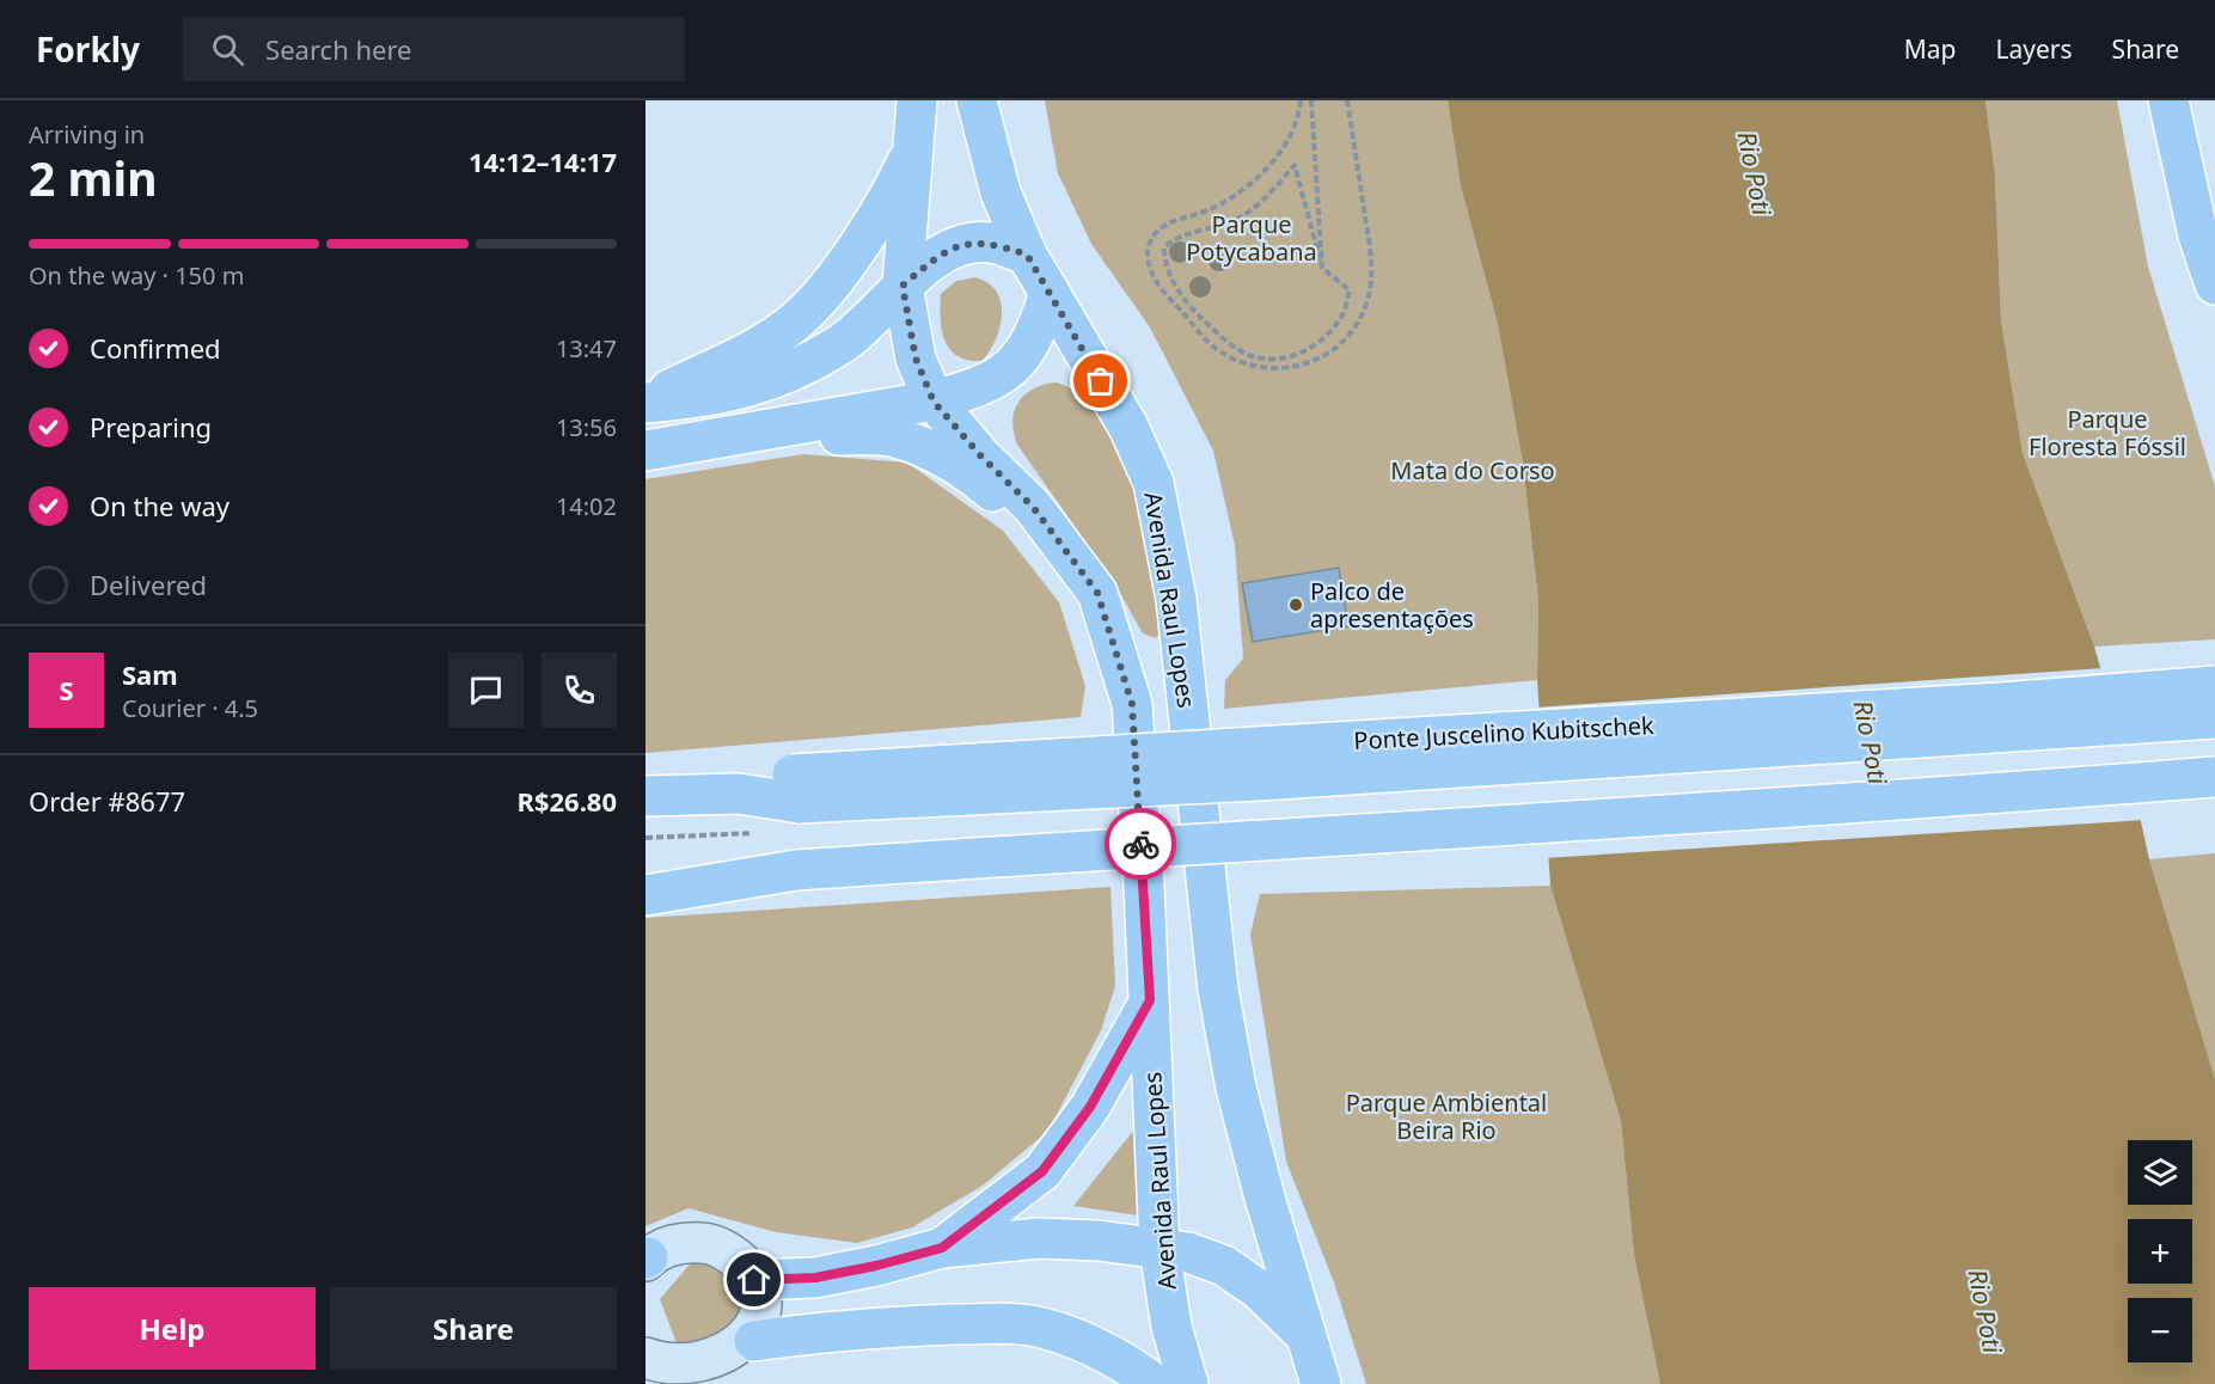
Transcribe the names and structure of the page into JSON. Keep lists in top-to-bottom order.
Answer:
{
  "streets": {
    "main road": ["Avenida Raul Lopes", "Ponte Juscelino Kubitschek"]
  },
  "water": ["Rio Poti"],
  "parks": [
    "Parque Potycabana",
    "Parque Floresta Fóssil",
    "Mata do Corso",
    "Parque Ambiental Beira Rio"
  ],
  "places": ["Palco de apresentações"],
  "page": {
    "header": "Forkly",
    "search": "Search here",
    "nav": ["Map", "Layers", "Share"],
    "heading": ["2 min", "Arriving in", "14:12–14:17"],
    "panel": [
      "Sam",
      "Courier · 4.5",
      "Order #8677",
      "R$26.80"
    ],
    "bar": "On the way · 150 m",
    "list": [
      ["Confirmed", "13:47"],
      ["Preparing", "13:56"],
      ["On the way", "14:02"],
      "Delivered"
    ],
    "round": "S",
    "map_buttons": ["+", "−"],
    "buttons": ["Help", "Share"]
  }
}
